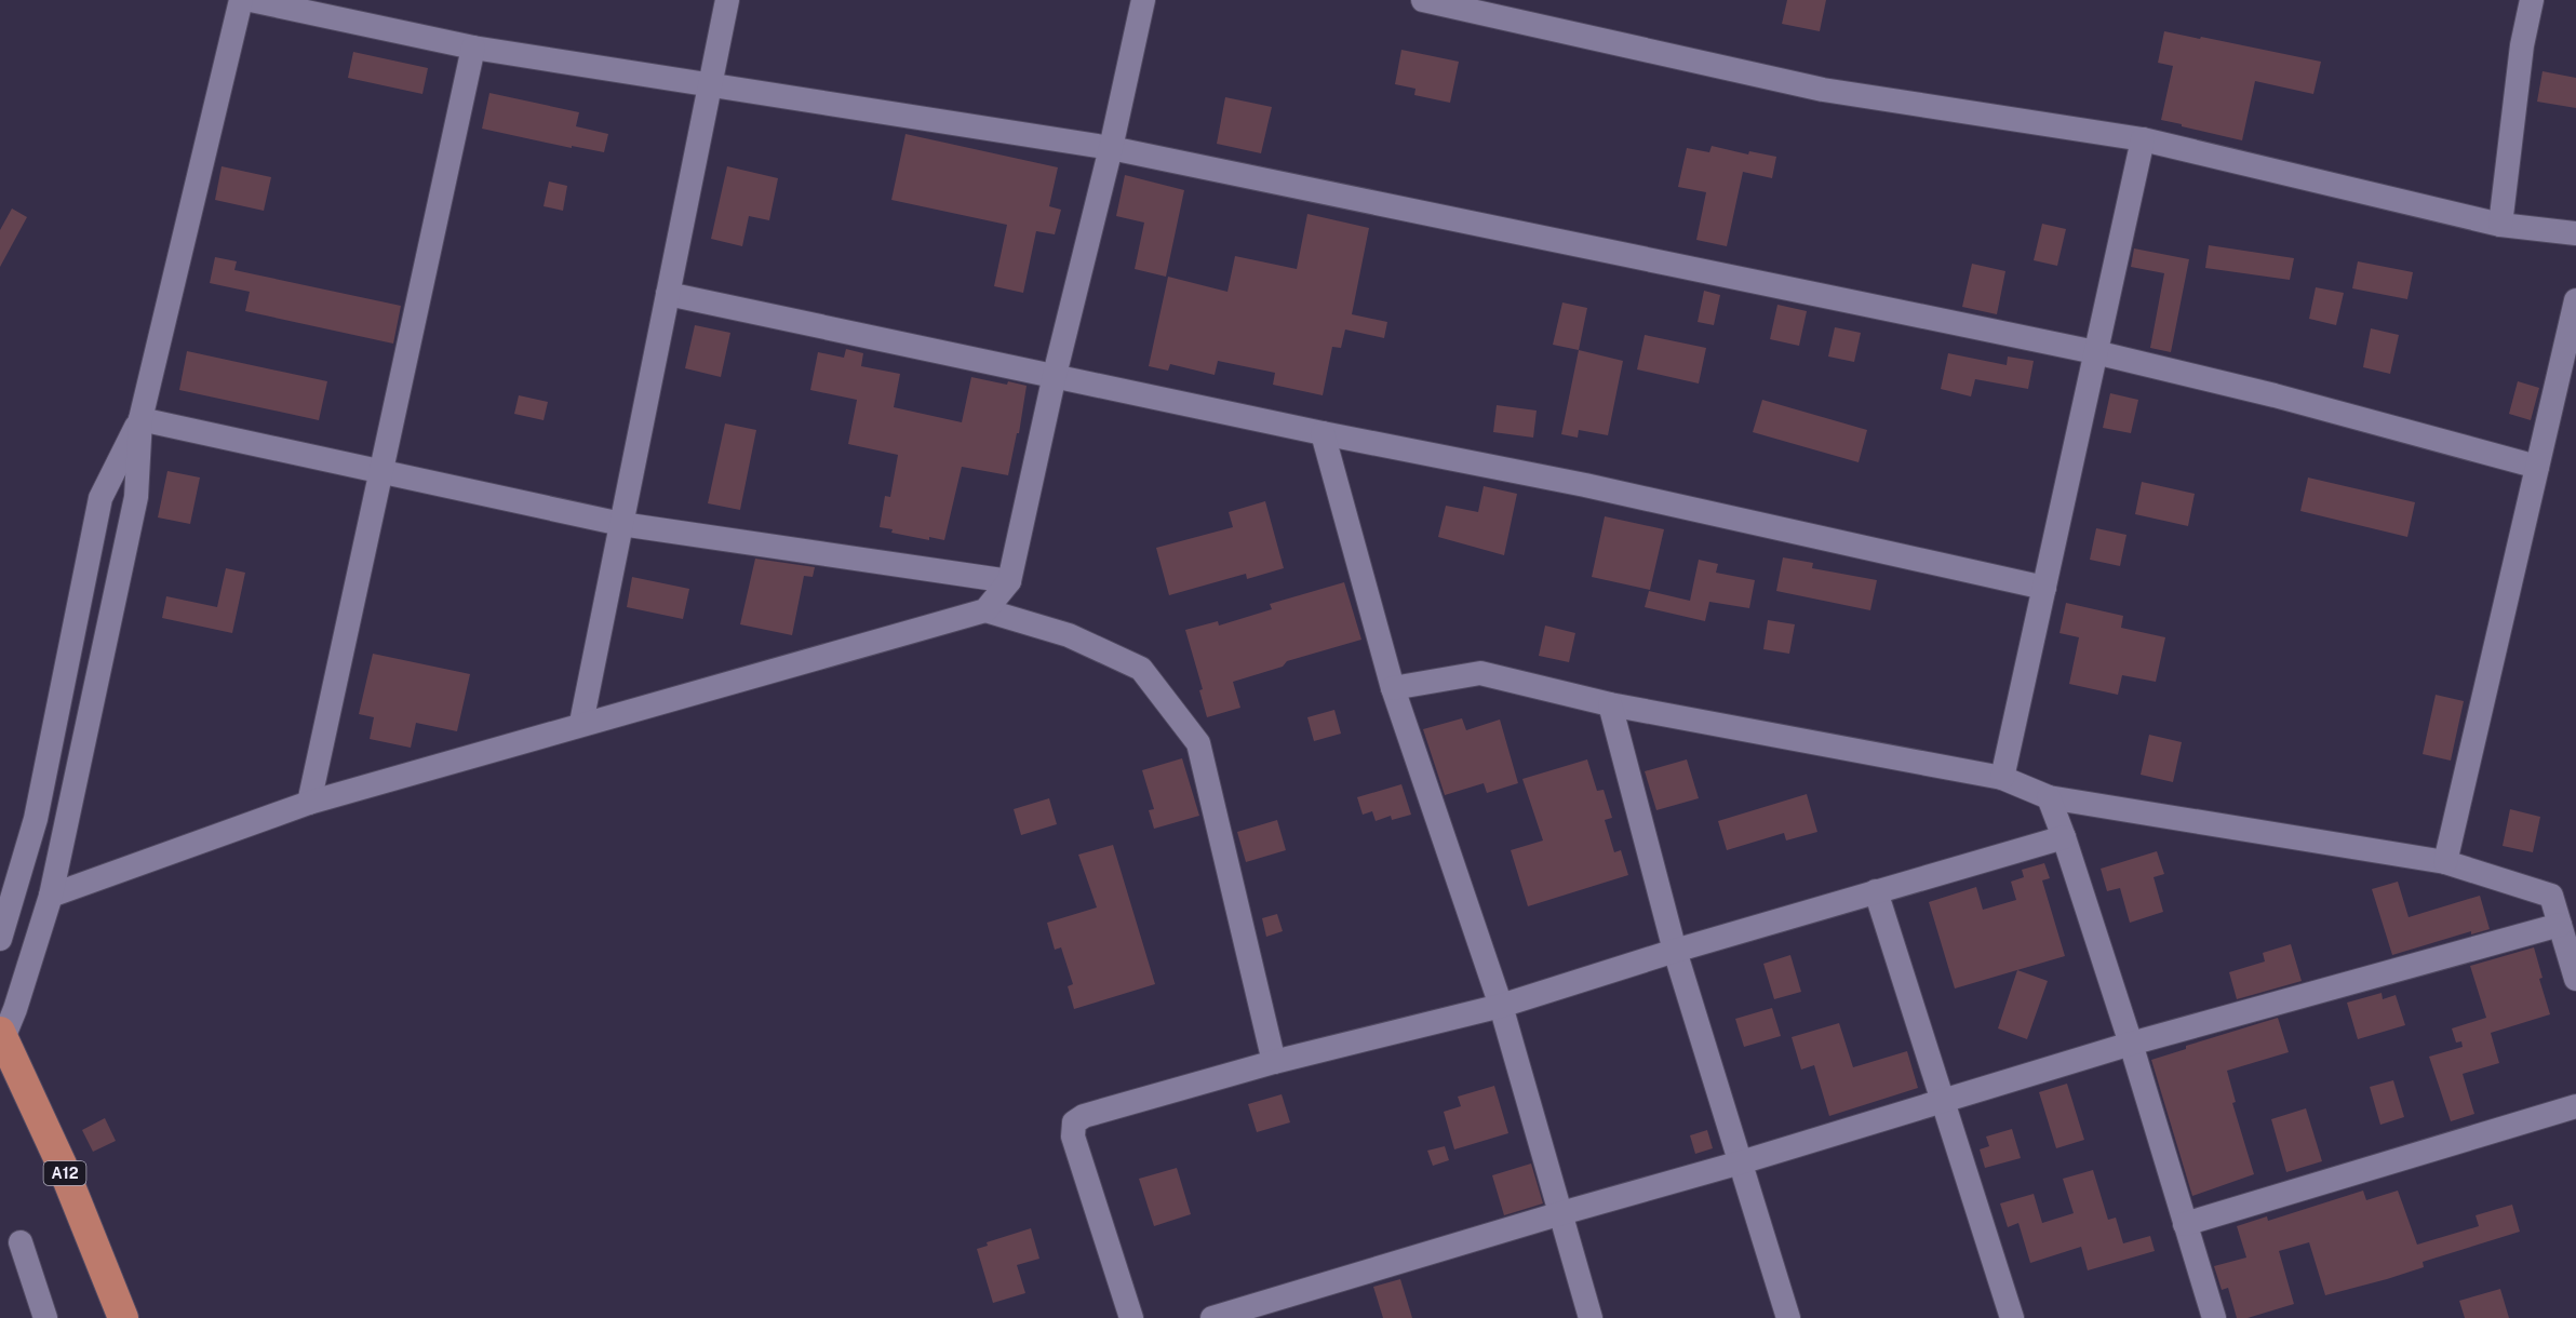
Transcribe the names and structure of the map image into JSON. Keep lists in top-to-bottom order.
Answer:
{
  "streets": {
    "main road": ["A12"]
  }
}
